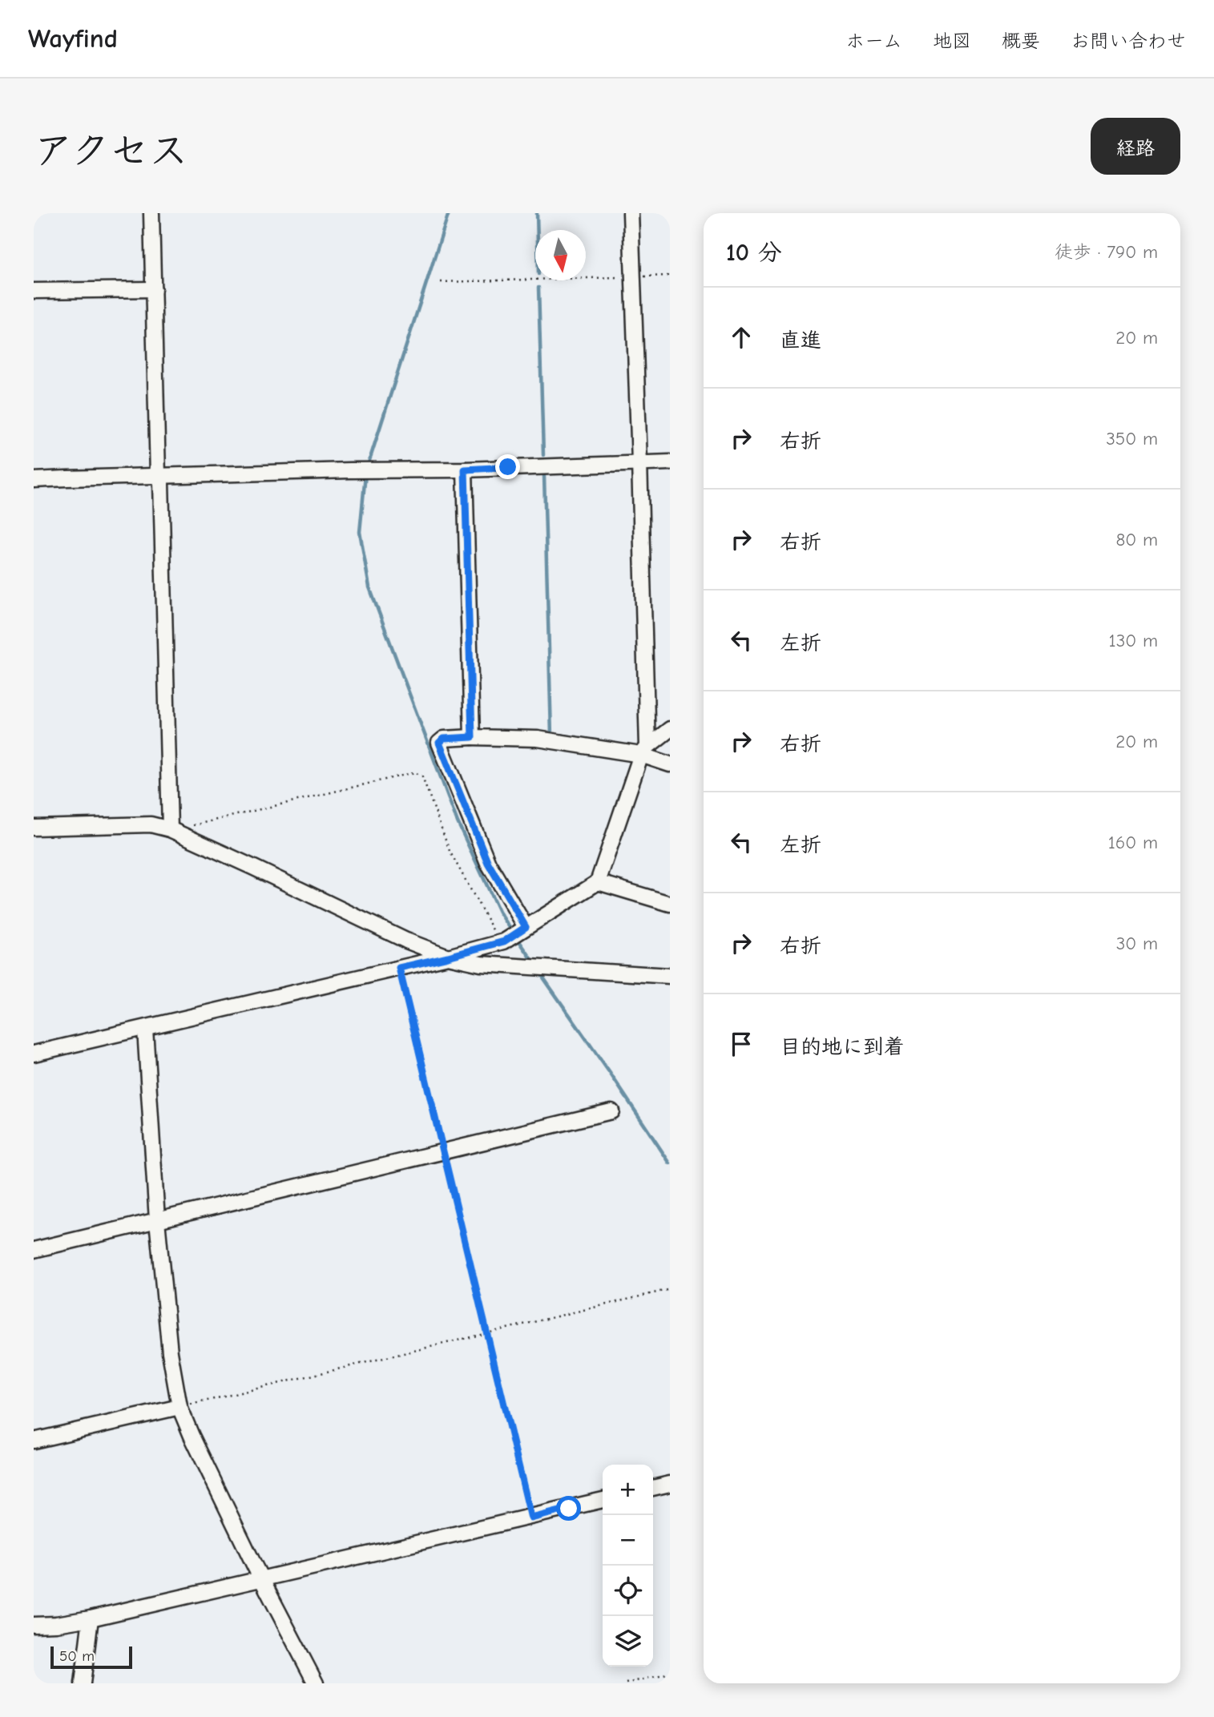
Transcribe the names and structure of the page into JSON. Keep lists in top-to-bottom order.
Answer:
{
  "scale_bar": "50 m",
  "north": "bottom",
  "page": {
    "header": "Wayfind",
    "nav": [
      "ホーム",
      "地図",
      "概要",
      "お問い合わせ"
    ],
    "title": "アクセス",
    "buttons": "経路",
    "heading": ["10 分", "徒歩 · 790 m"],
    "list": [
      ["直進", "20 m"],
      ["右折", "350 m"],
      ["右折", "80 m"],
      ["左折", "130 m"],
      ["右折", "20 m"],
      ["左折", "160 m"],
      ["右折", "30 m"],
      "目的地に到着"
    ],
    "map_buttons": ["+", "−"],
    "scale": "50 m"
  }
}
